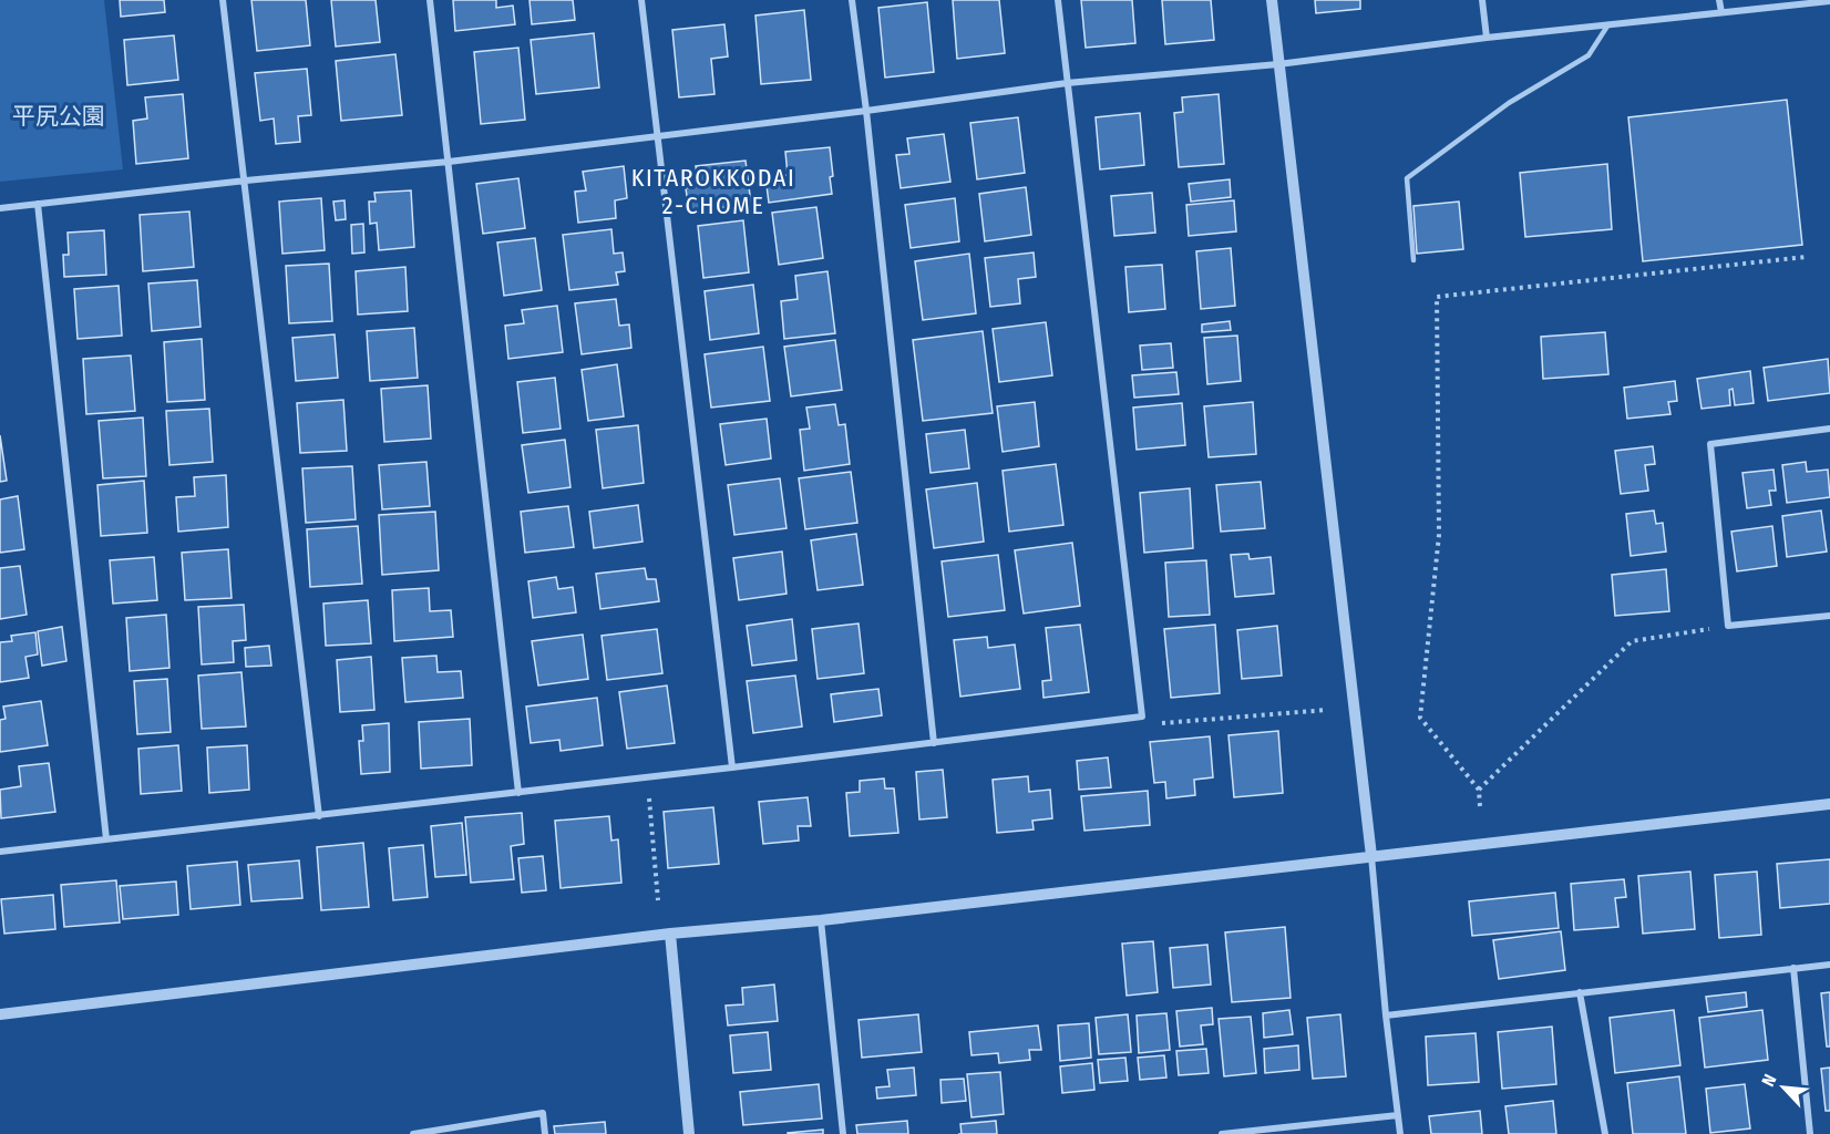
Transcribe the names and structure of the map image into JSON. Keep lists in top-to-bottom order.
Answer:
{
  "districts": ["KITAROKKODAI 2-CHOME"],
  "parks": ["平尻公園"],
  "north": "top left"
}
